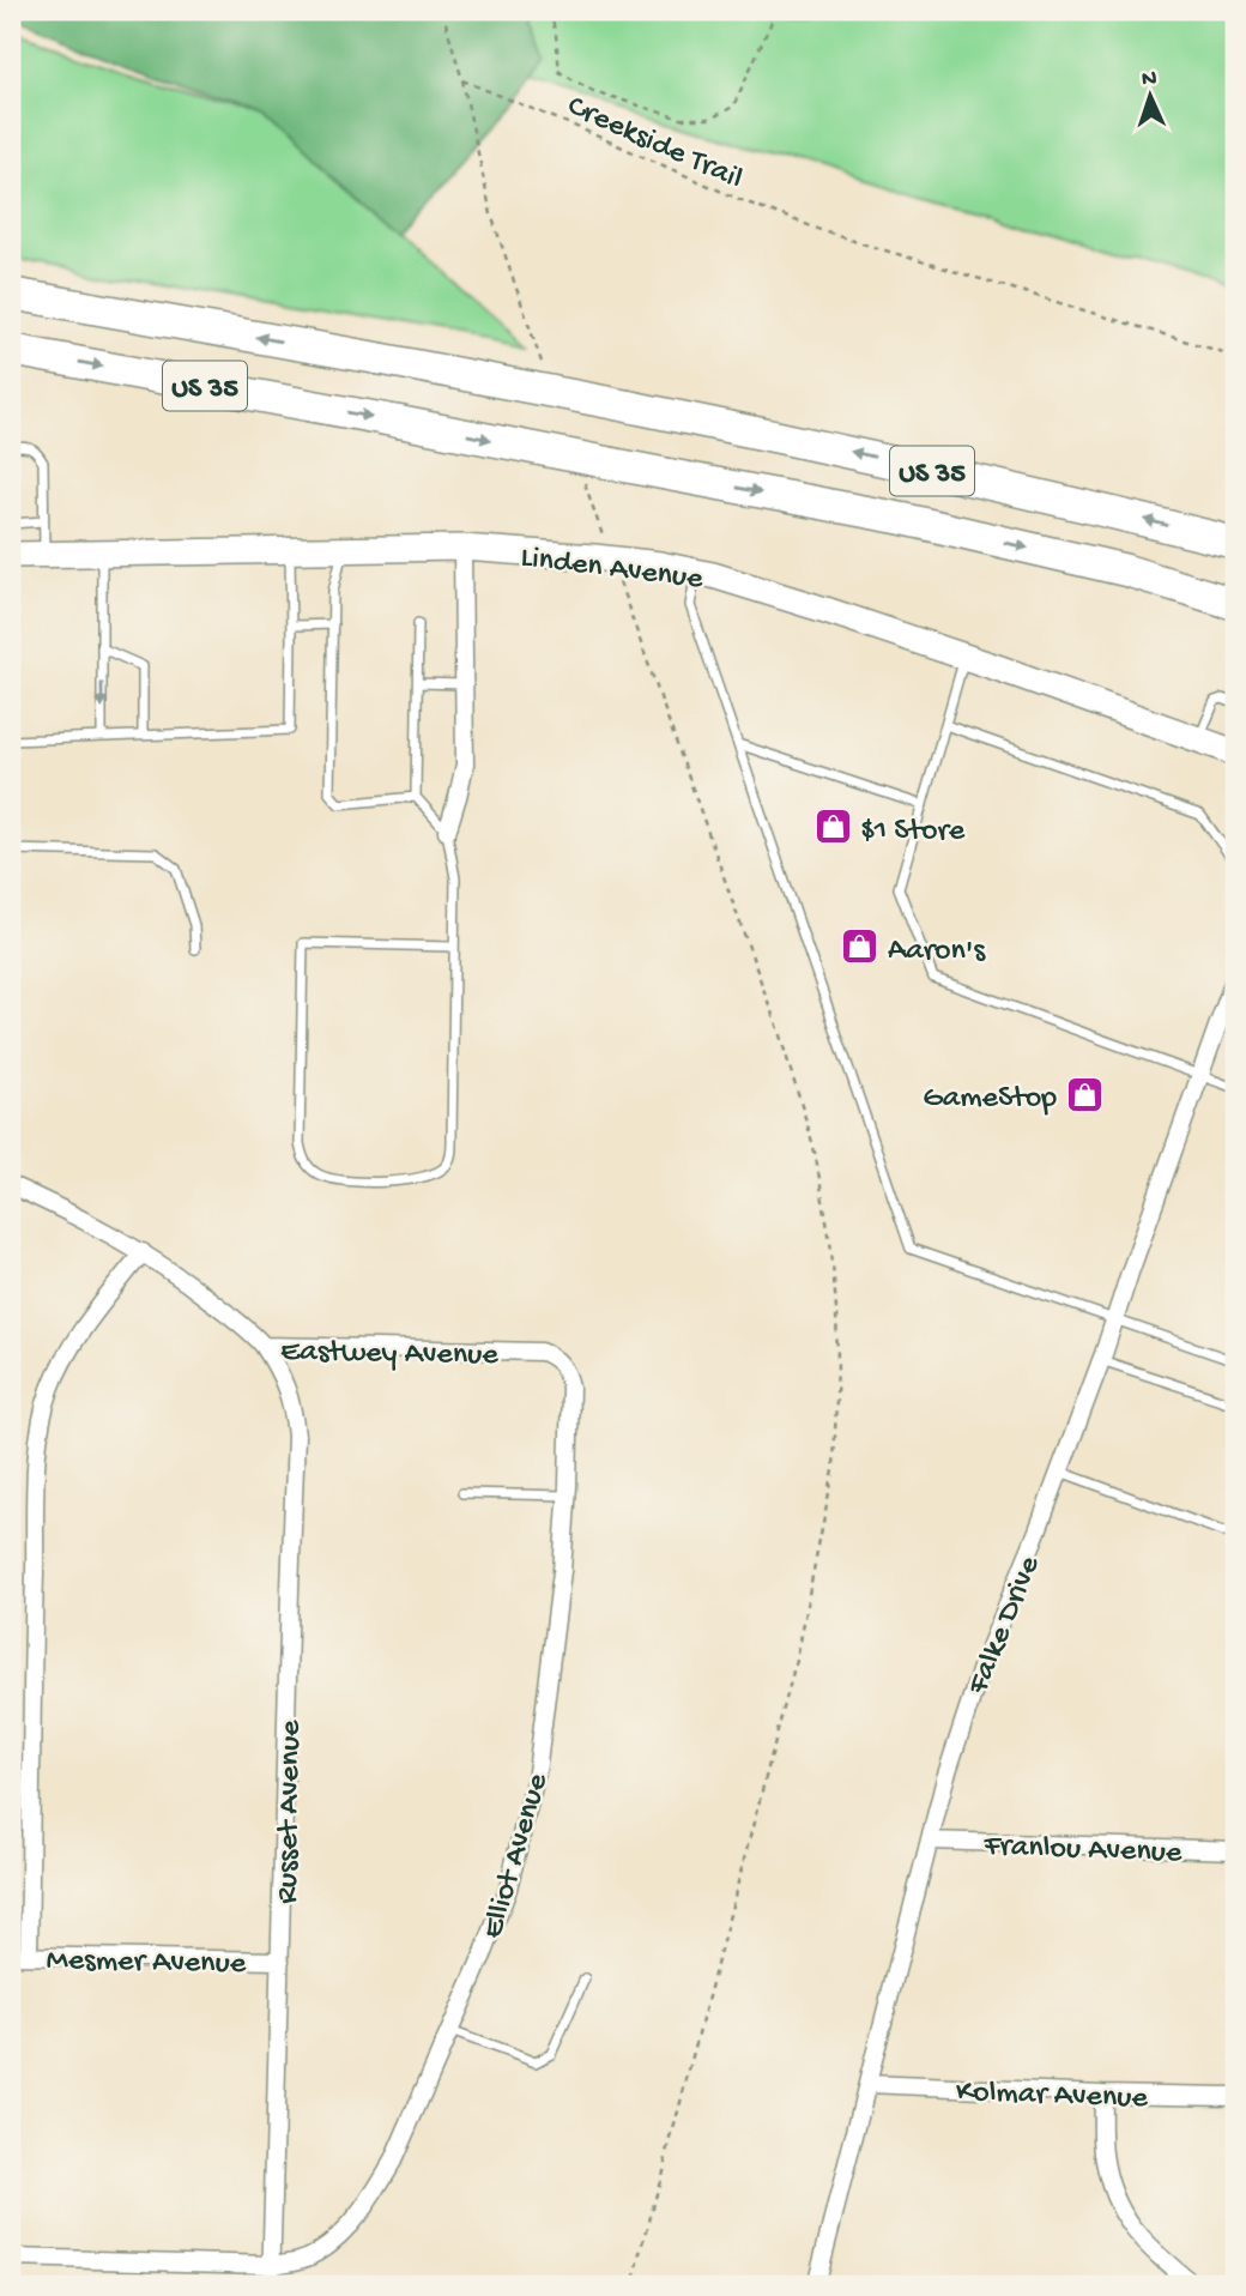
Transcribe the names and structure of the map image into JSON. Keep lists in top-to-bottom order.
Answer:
{
  "streets": {
    "highway": ["US 35"],
    "main road": ["Linden Avenue"],
    "street": [
      "Eastwey Avenue",
      "Falke Drive",
      "Russet Avenue",
      "Franlou Avenue",
      "Elliot Avenue",
      "Mesmer Avenue",
      "Kolmar Avenue"
    ],
    "path": ["Creekside Trail"]
  },
  "crossings": [
    ["Eastwey Avenue", "Russet Avenue"],
    ["Eastwey Avenue", "Elliot Avenue"],
    ["Falke Drive", "Franlou Avenue"],
    ["Falke Drive", "Kolmar Avenue"],
    ["Russet Avenue", "Elliot Avenue"],
    ["Russet Avenue", "Mesmer Avenue"]
  ],
  "places": {
    "shop": ["$1 Store", "Aaron's", "GameStop"]
  },
  "north": "top"
}
